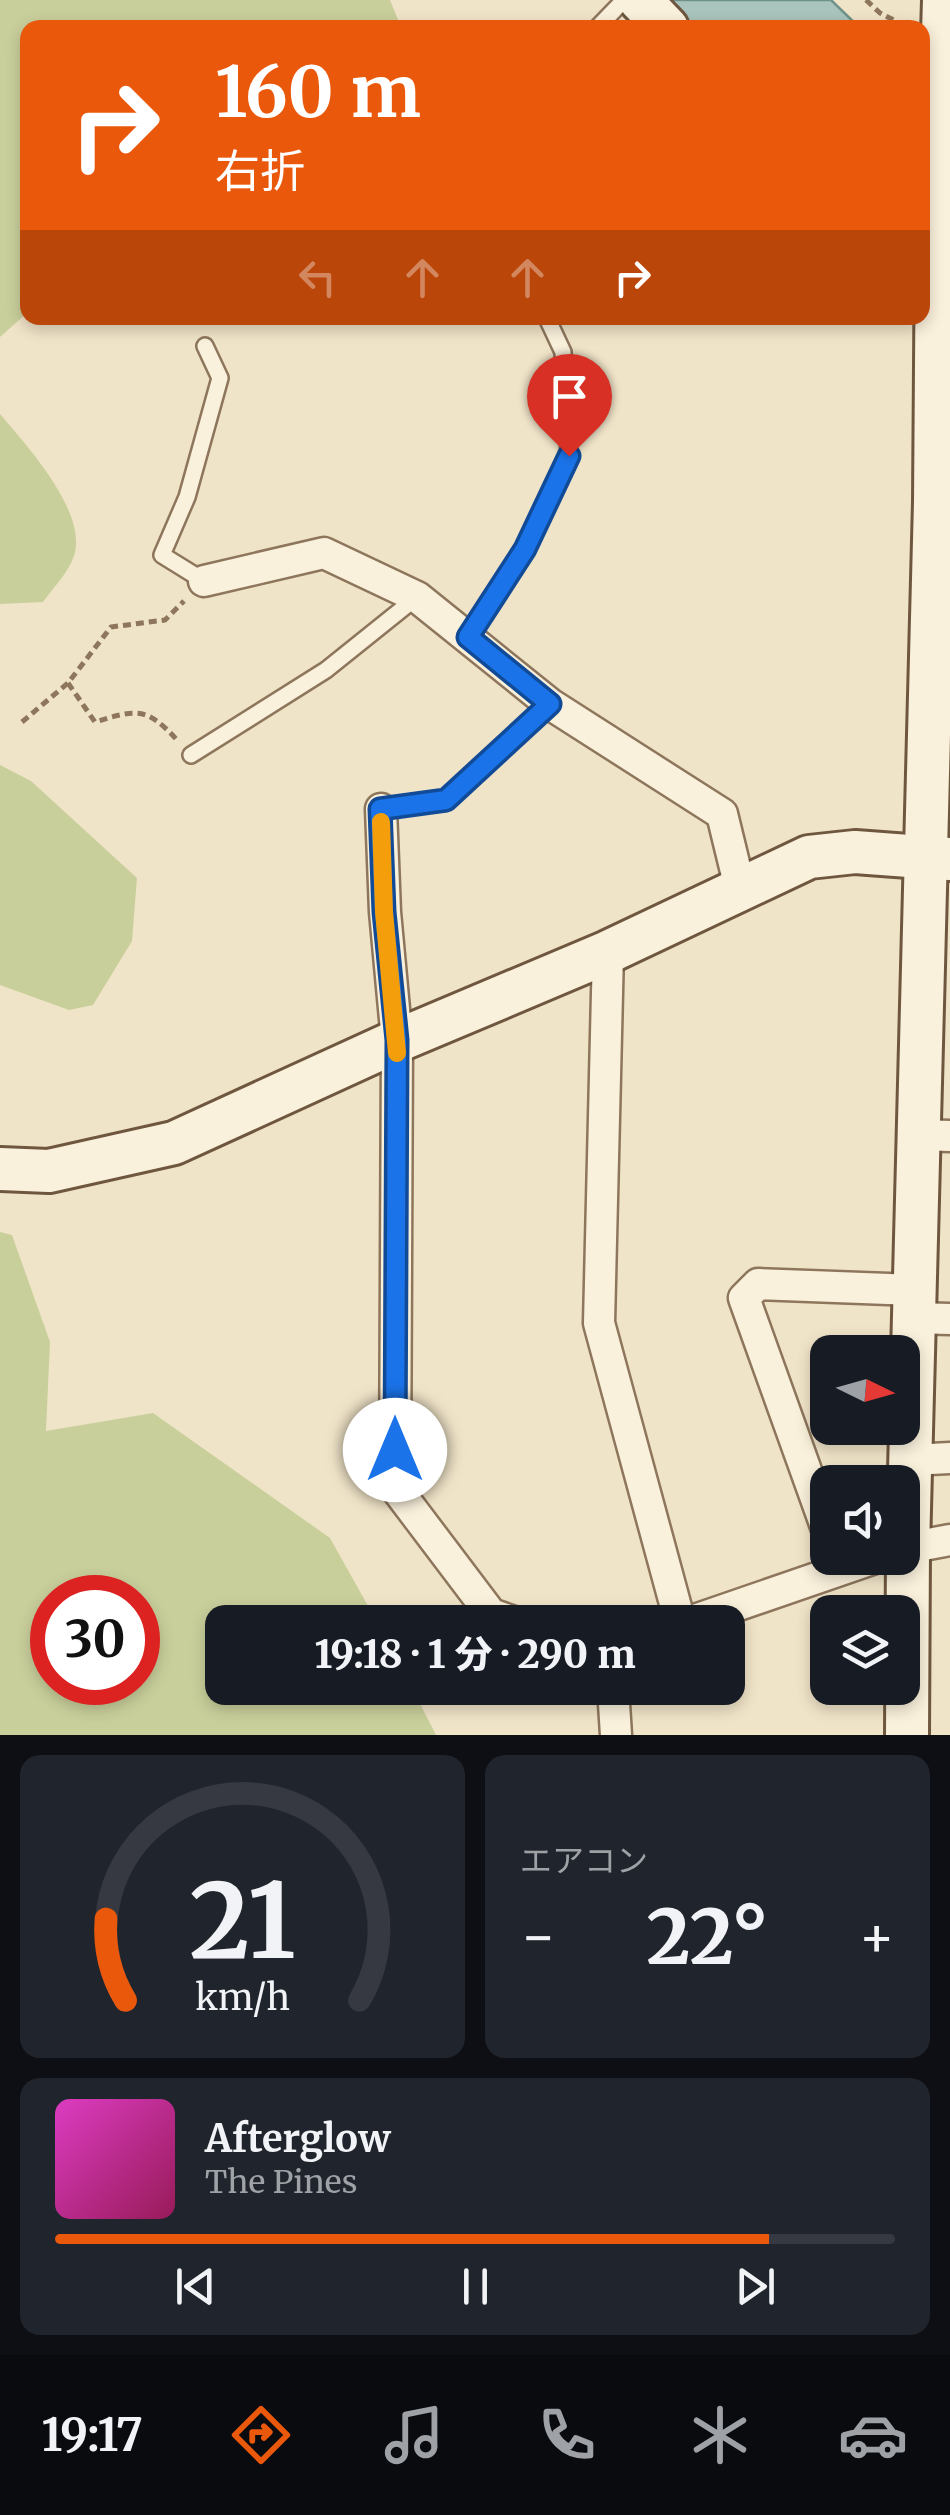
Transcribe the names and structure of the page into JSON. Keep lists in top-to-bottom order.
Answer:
{
  "north": "right",
  "page": {
    "turn": ["160 m", "右折"],
    "limit": "30",
    "trip": "19:18 · 1 分 · 290 m",
    "tile": "エアコン",
    "heat": ["−", "22°", "+"],
    "song": ["Afterglow", "The Pines"],
    "tabs": "19:17",
    "gauge": ["21", "km/h"]
  }
}
